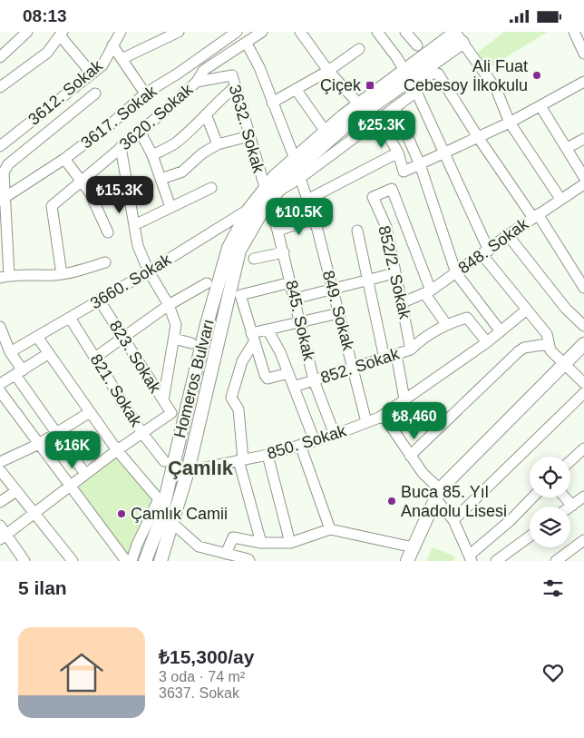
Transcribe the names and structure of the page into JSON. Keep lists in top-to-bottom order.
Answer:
{
  "streets": {
    "main road": ["Homeros Bulvarı"],
    "street": [
      "3612. Sokak",
      "3617. Sokak",
      "3620. Sokak",
      "3632. Sokak",
      "848. Sokak",
      "852/2. Sokak",
      "3660. Sokak",
      "849. Sokak",
      "845. Sokak",
      "823. Sokak",
      "852. Sokak",
      "821. Sokak",
      "850. Sokak"
    ]
  },
  "crossings": [
    ["3620. Sokak", "3632. Sokak"],
    ["3632. Sokak", "845. Sokak"],
    ["848. Sokak", "852/2. Sokak"],
    ["852/2. Sokak", "852. Sokak"],
    ["3660. Sokak", "823. Sokak"],
    ["3660. Sokak", "821. Sokak"],
    ["849. Sokak", "852. Sokak"],
    ["849. Sokak", "850. Sokak"],
    ["845. Sokak", "852. Sokak"],
    ["845. Sokak", "850. Sokak"],
    ["823. Sokak", "821. Sokak"],
    ["852. Sokak", "850. Sokak"],
    ["Homeros Bulvarı", "850. Sokak"]
  ],
  "districts": ["Çamlık"],
  "places": {
    "other": ["Ali Fuat Cebesoy İlkokulu", "Buca 85. Yıl Anadolu Lisesi", "Çamlık Camii"],
    "transit": ["Çiçek"]
  },
  "page": {
    "status": "08:13",
    "price": [
      "₺25.3K",
      "₺15.3K",
      "₺10.5K",
      "₺8,460",
      "₺16K"
    ],
    "heading": "5 ilan",
    "list": [
      {
        "name": "₺15,300/ay",
        "note": "3 oda · 74 m² · 3637. Sokak"
      }
    ]
  }
}
